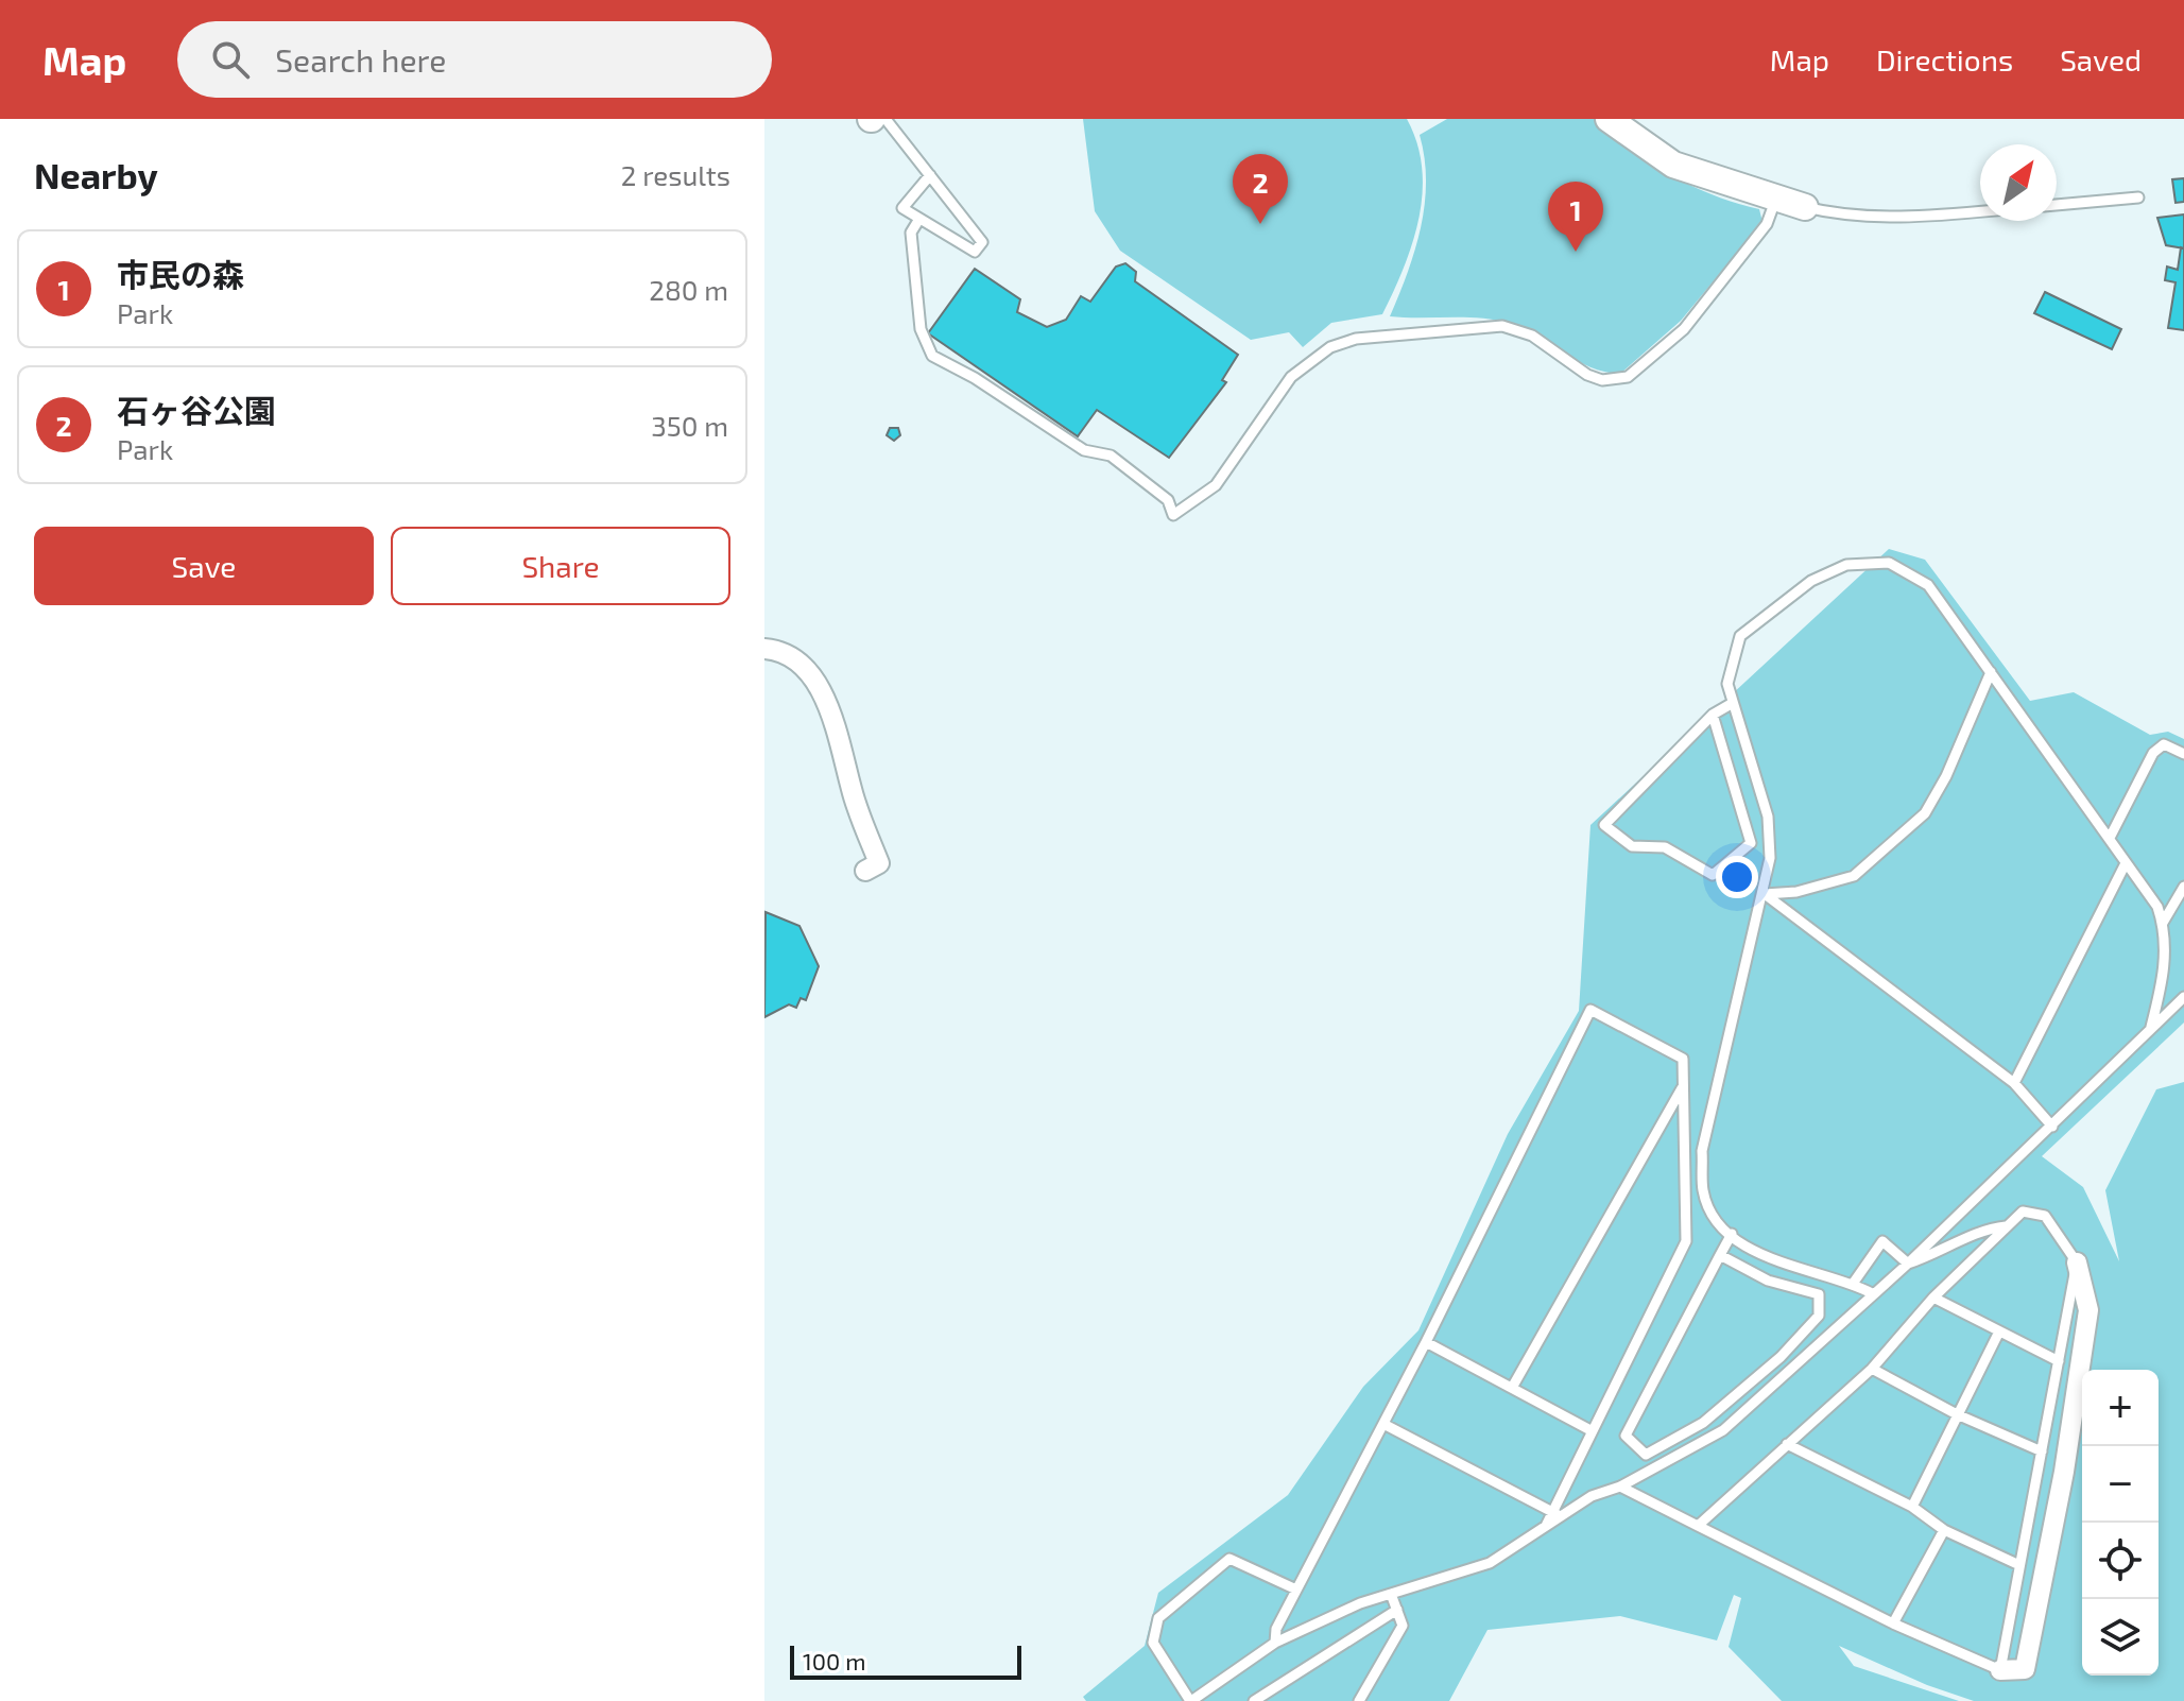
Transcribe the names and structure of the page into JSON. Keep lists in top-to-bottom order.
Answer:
{
  "scale_bar": "100 m",
  "north": "top right",
  "page": {
    "header": "Map",
    "search": "Search here",
    "nav": ["Map", "Directions", "Saved"],
    "heading": ["Nearby", "2 results"],
    "pins": ["2", "1"],
    "list": [
      {
        "mark": "1",
        "name": "市民の森",
        "note": "Park",
        "value": "280 m"
      },
      {
        "mark": "2",
        "name": "石ヶ谷公園",
        "note": "Park",
        "value": "350 m"
      }
    ],
    "buttons": ["Save", "Share"],
    "map_buttons": ["+", "−"],
    "scale": "100 m"
  }
}
